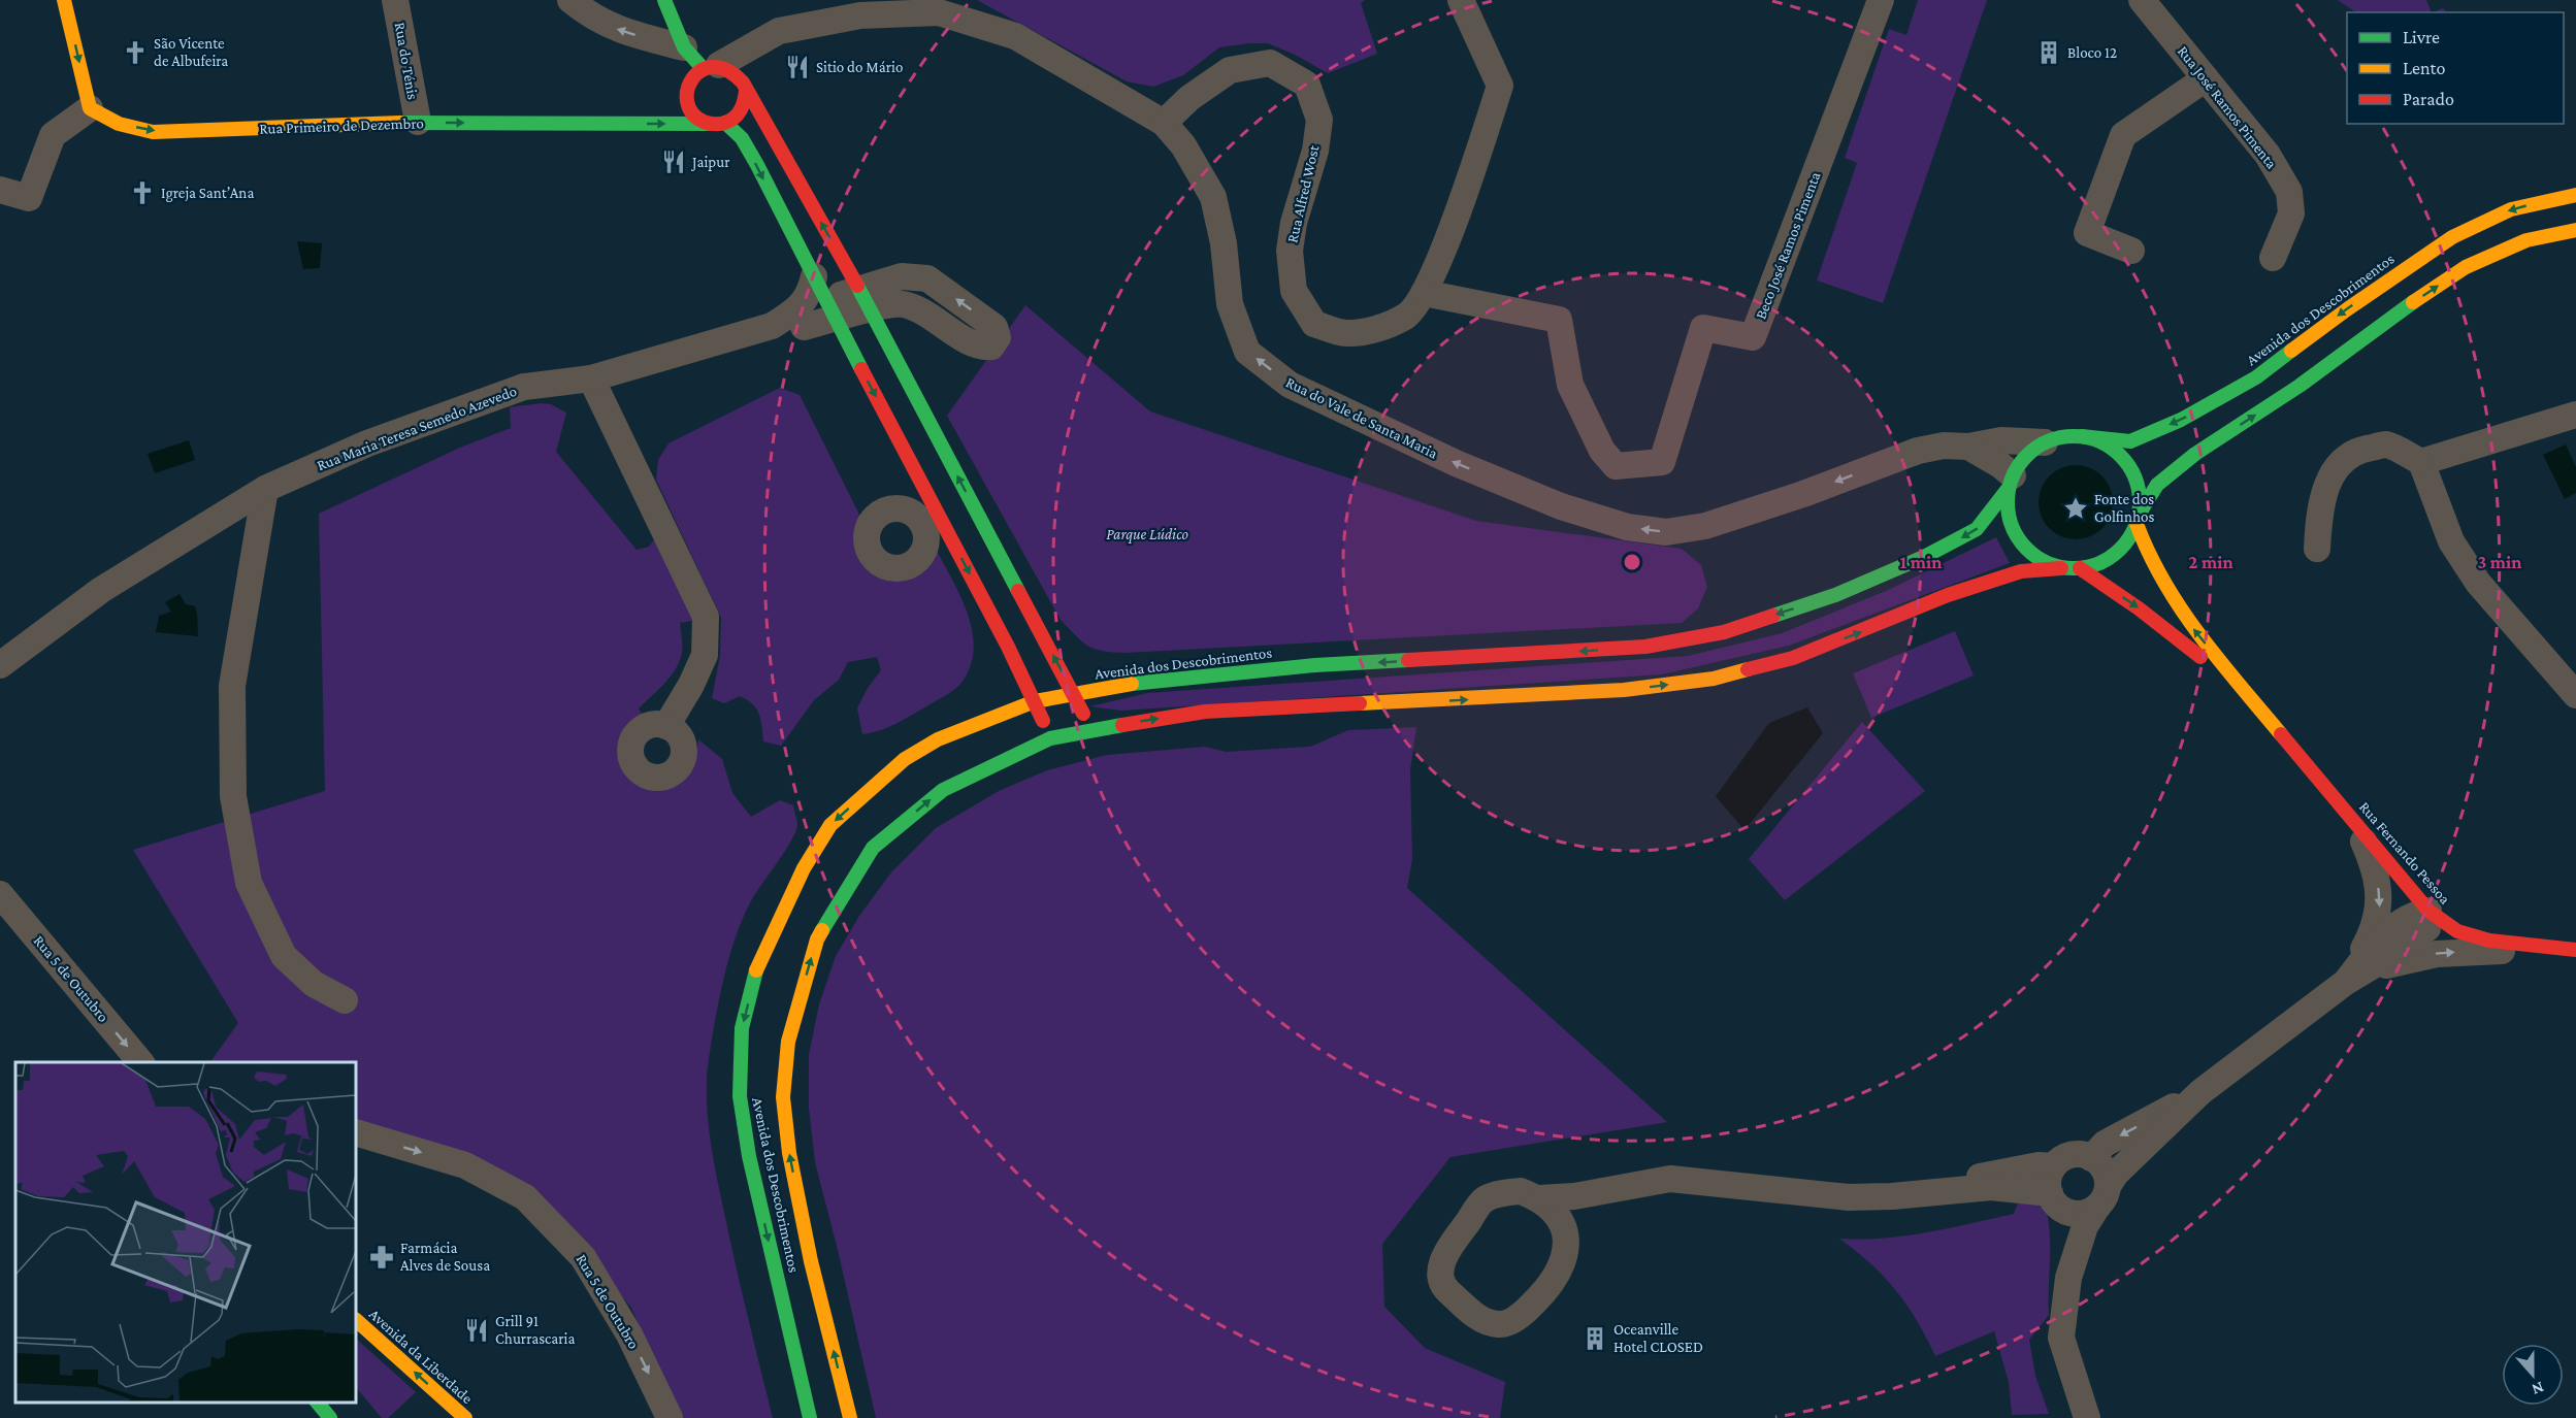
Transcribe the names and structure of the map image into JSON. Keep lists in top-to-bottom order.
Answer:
{
  "streets": {
    "main road": [
      "Rua Primeiro de Dezembro",
      "Avenida dos Descobrimentos",
      "Rua Fernando Pessoa",
      "Avenida da Liberdade"
    ],
    "street": [
      "Rua do Ténis",
      "Rua José Ramos Pimenta",
      "Rua Alfred Wost",
      "Beco José Ramos Pimenta",
      "Rua do Vale de Santa Maria",
      "Rua Maria Teresa Semedo Azevedo",
      "Rua 5 de Outubro"
    ]
  },
  "crossings": [
    ["Rua do Ténis", "Rua Primeiro de Dezembro"],
    ["Rua Primeiro de Dezembro", "Rua do Vale de Santa Maria"],
    ["Rua Alfred Wost", "Beco José Ramos Pimenta"],
    ["Rua Alfred Wost", "Rua do Vale de Santa Maria"],
    ["Avenida dos Descobrimentos", "Rua do Vale de Santa Maria"]
  ],
  "one_way": [
    "Rua Primeiro de Dezembro",
    "Rua do Vale de Santa Maria",
    "Rua 5 de Outubro",
    "Avenida da Liberdade"
  ],
  "parks": ["Parque Lúdico"],
  "places": {
    "church": ["São Vicente de Albufeira", "Igreja Sant’Ana"],
    "building": ["Bloco 12", "Oceanville Hotel CLOSED"],
    "restaurant": ["Sitio do Mário", "Jaipur", "Grill 91 Churrascaria"],
    "place": ["Fonte dos Golfinhos"],
    "pharmacy": ["Farmácia Alves de Sousa"]
  },
  "legend": ["Livre", "Lento", "Parado"],
  "north": "bottom",
  "rings": ["1 min", "2 min", "3 min"]
}
